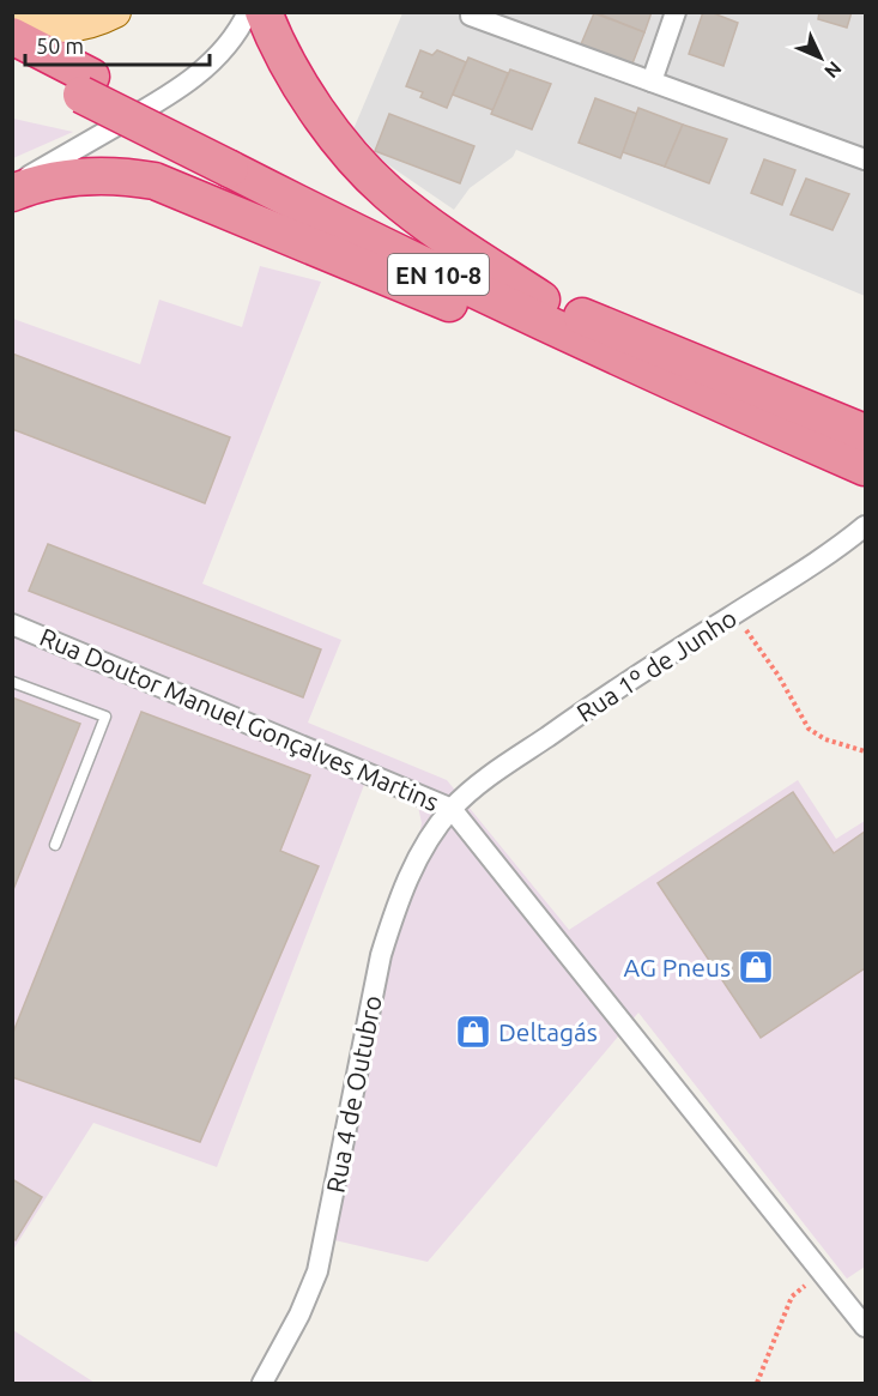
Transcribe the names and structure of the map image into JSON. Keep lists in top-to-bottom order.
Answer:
{
  "streets": {
    "highway": ["EN 10-8"],
    "street": ["Rua 1º de Junho", "Rua Doutor Manuel Gonçalves Martins", "Rua 4 de Outubro"]
  },
  "crossings": [
    ["Rua 1º de Junho", "Rua Doutor Manuel Gonçalves Martins"],
    ["Rua 1º de Junho", "Rua 4 de Outubro"],
    ["Rua Doutor Manuel Gonçalves Martins", "Rua 4 de Outubro"]
  ],
  "places": {
    "shop": ["AG Pneus", "Deltagás"]
  },
  "scale_bar": "50 m",
  "north": "bottom right"
}
